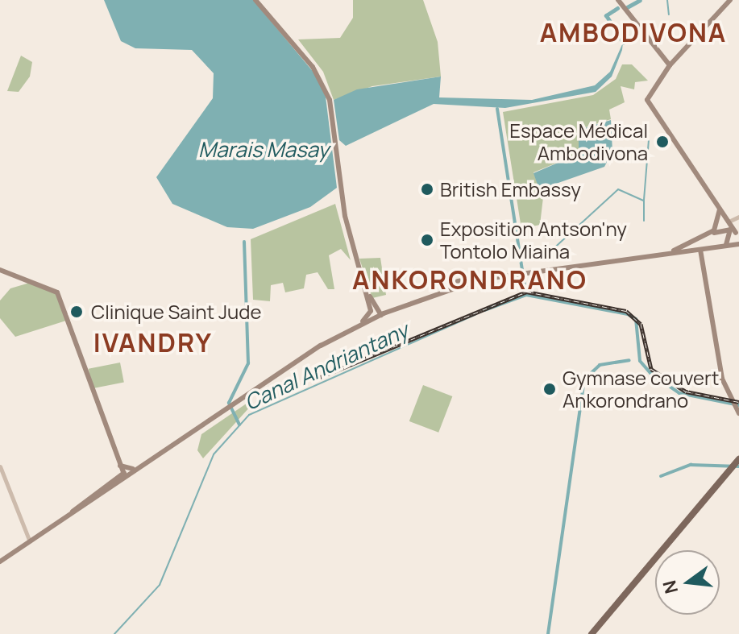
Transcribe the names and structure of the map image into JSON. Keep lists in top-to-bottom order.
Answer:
{
  "districts": ["AMBODIVONA", "ANKORONDRANO", "IVANDRY"],
  "water": ["Marais Masay", "Canal Andriantany"],
  "places": [
    "Espace Médical Ambodivona",
    "British Embassy",
    "Exposition Antson'ny Tontolo Miaina",
    "Clinique Saint Jude",
    "Gymnase couvert Ankorondrano"
  ],
  "north": "left"
}
